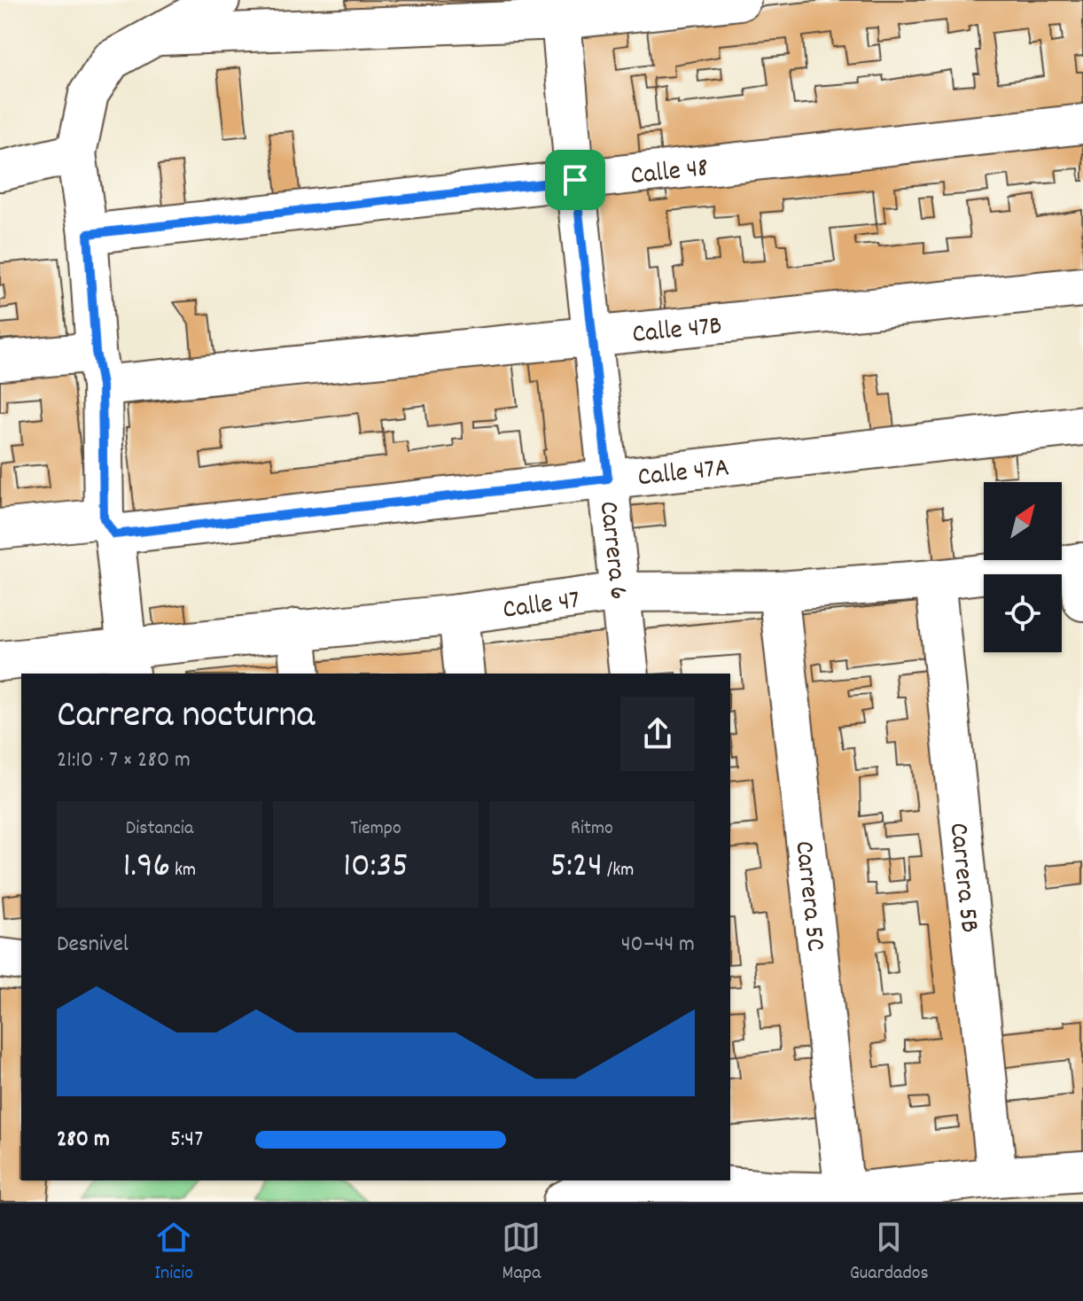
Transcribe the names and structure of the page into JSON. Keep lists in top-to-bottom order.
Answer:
{
  "streets": {
    "street": [
      "Calle 48",
      "Calle 47B",
      "Calle 47A",
      "Carrera 6",
      "Calle 47",
      "Carrera 5B",
      "Carrera 5C"
    ]
  },
  "crossings": [
    ["Calle 48", "Carrera 6"],
    ["Calle 47B", "Carrera 6"],
    ["Calle 47A", "Carrera 6"],
    ["Carrera 6", "Calle 47"],
    ["Calle 47", "Carrera 5B"],
    ["Calle 47", "Carrera 5C"]
  ],
  "north": "top right",
  "page": {
    "heading": ["Carrera nocturna", "21:10 · 7 × 280 m"],
    "stats": [
      ["Distancia", "1.96 km"],
      ["Tiempo", "10:35"],
      ["Ritmo", "5:24 /km"]
    ],
    "chart": ["Desnivel", "40–44 m"],
    "list": [
      {
        "name": "280 m",
        "note": "5:47"
      }
    ],
    "tabs": ["Inicio", "Mapa", "Guardados"]
  }
}
